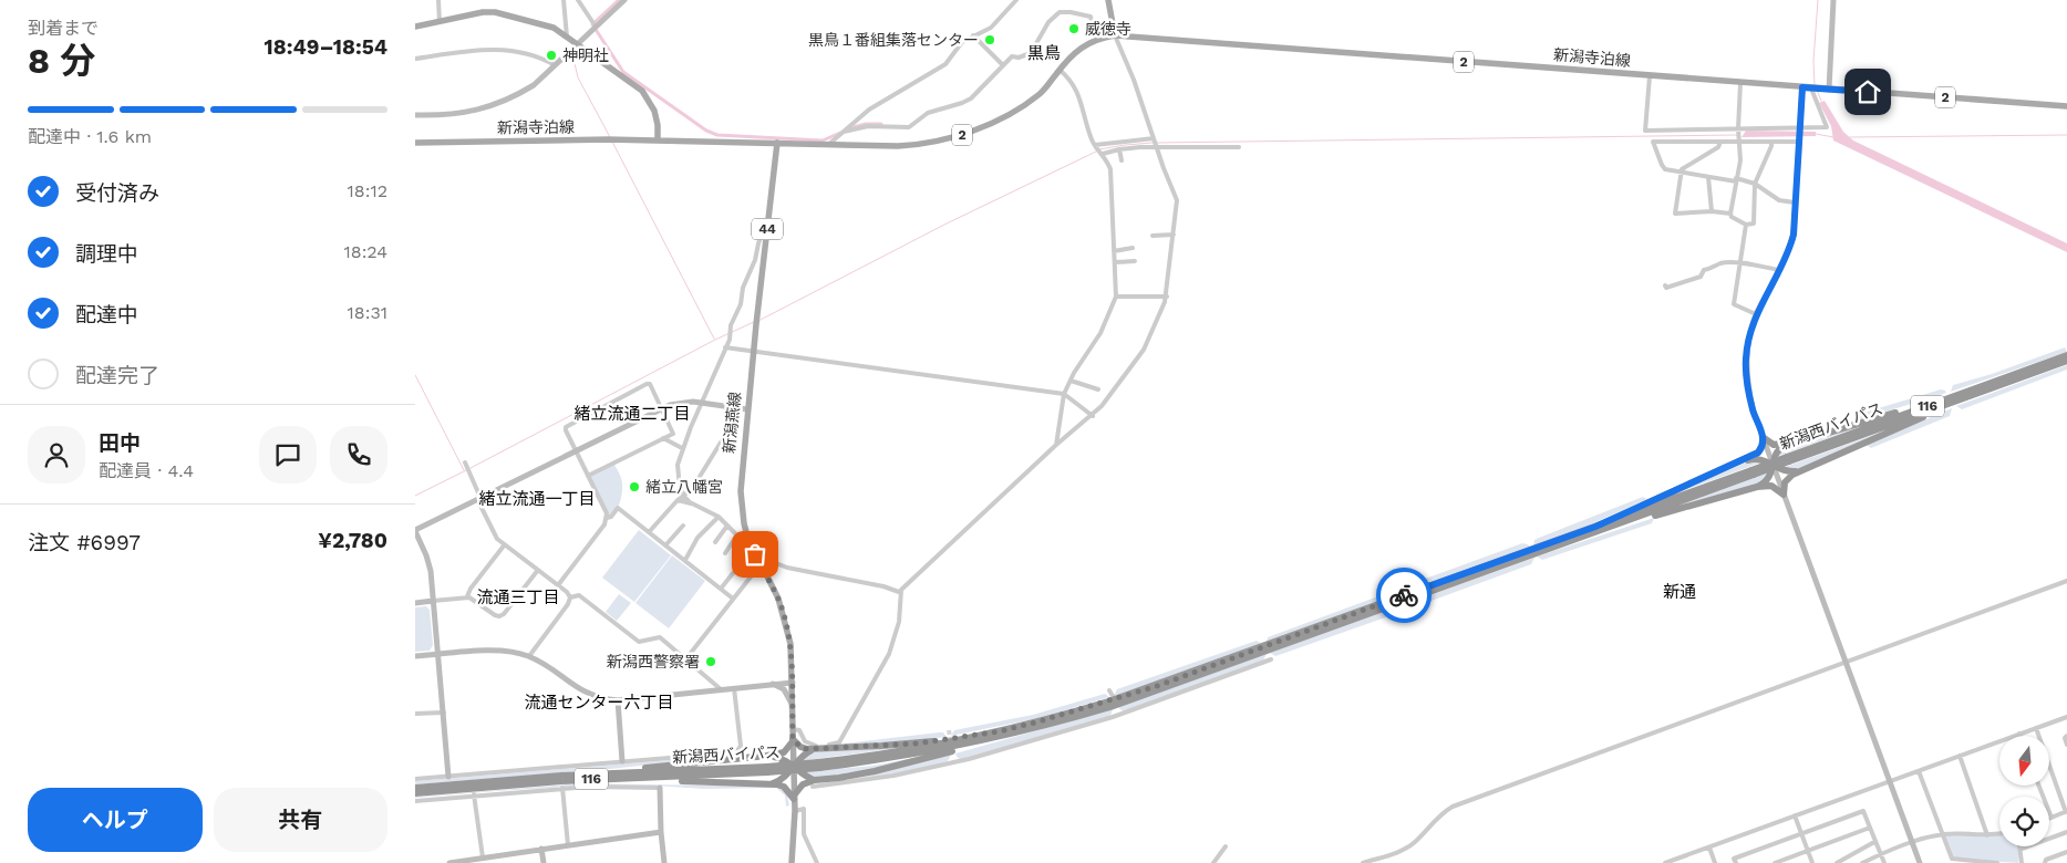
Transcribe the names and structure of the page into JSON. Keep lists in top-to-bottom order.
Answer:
{
  "streets": {
    "highway": ["116", "新潟西バイパス"],
    "main road": [
      "新潟寺泊線",
      "2",
      "44",
      "新潟燕線"
    ]
  },
  "crossings": [
    ["新潟寺泊線", "2"],
    ["新潟寺泊線", "新潟燕線"],
    ["2", "新潟燕線"]
  ],
  "districts": [
    "黒鳥",
    "緒立流通二丁目",
    "緒立流通一丁目",
    "新通",
    "流通三丁目",
    "流通センター六丁目"
  ],
  "places": [
    "威徳寺",
    "黒鳥１番組集落センター",
    "神明社",
    "緒立八幡宮",
    "新潟西警察署"
  ],
  "north": "bottom",
  "page": {
    "heading": ["8 分", "到着まで", "18:49–18:54"],
    "panel": [
      "田中",
      "配達員 · 4.4",
      "注文 #6997",
      "¥2,780"
    ],
    "bar": "配達中 · 1.6 km",
    "list": [
      ["受付済み", "18:12"],
      ["調理中", "18:24"],
      ["配達中", "18:31"],
      "配達完了"
    ],
    "buttons": ["ヘルプ", "共有"]
  }
}
